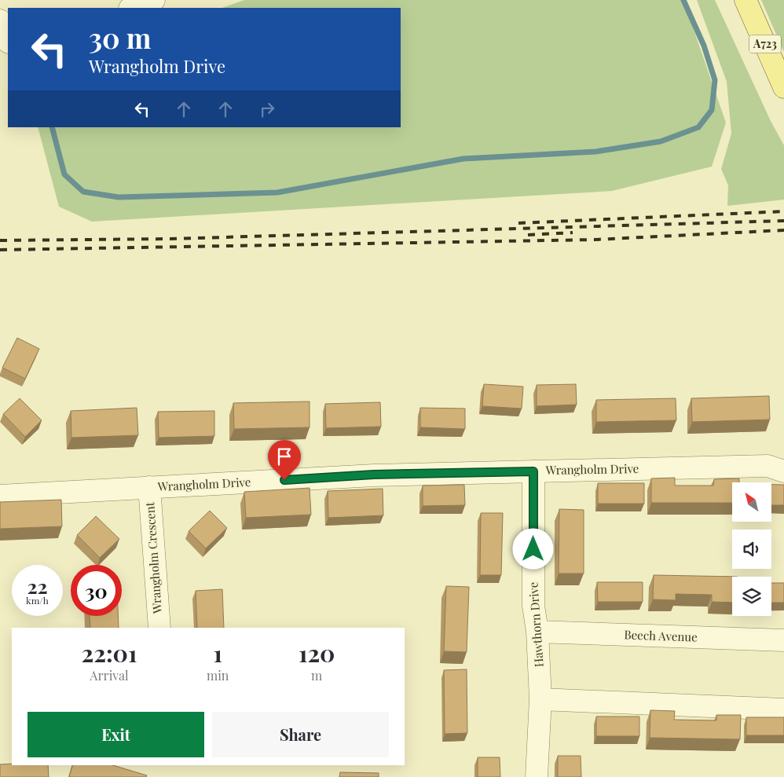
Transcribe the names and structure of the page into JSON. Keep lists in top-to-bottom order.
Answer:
{
  "streets": {
    "main road": ["A723"],
    "street": [
      "Wrangholm Drive",
      "Wrangholm Crescent",
      "Hawthorn Drive",
      "Beech Avenue"
    ]
  },
  "crossings": [
    ["Wrangholm Drive", "Wrangholm Crescent"],
    ["Wrangholm Drive", "Hawthorn Drive"],
    ["Hawthorn Drive", "Beech Avenue"]
  ],
  "north": "top left",
  "page": {
    "turn": ["30 m", "Wrangholm Drive"],
    "speed": "22 km/h",
    "limit": "30",
    "eta": [
      "22:01",
      "Arrival",
      "1",
      "min",
      "120",
      "m"
    ],
    "buttons": ["Exit", "Share"]
  }
}
